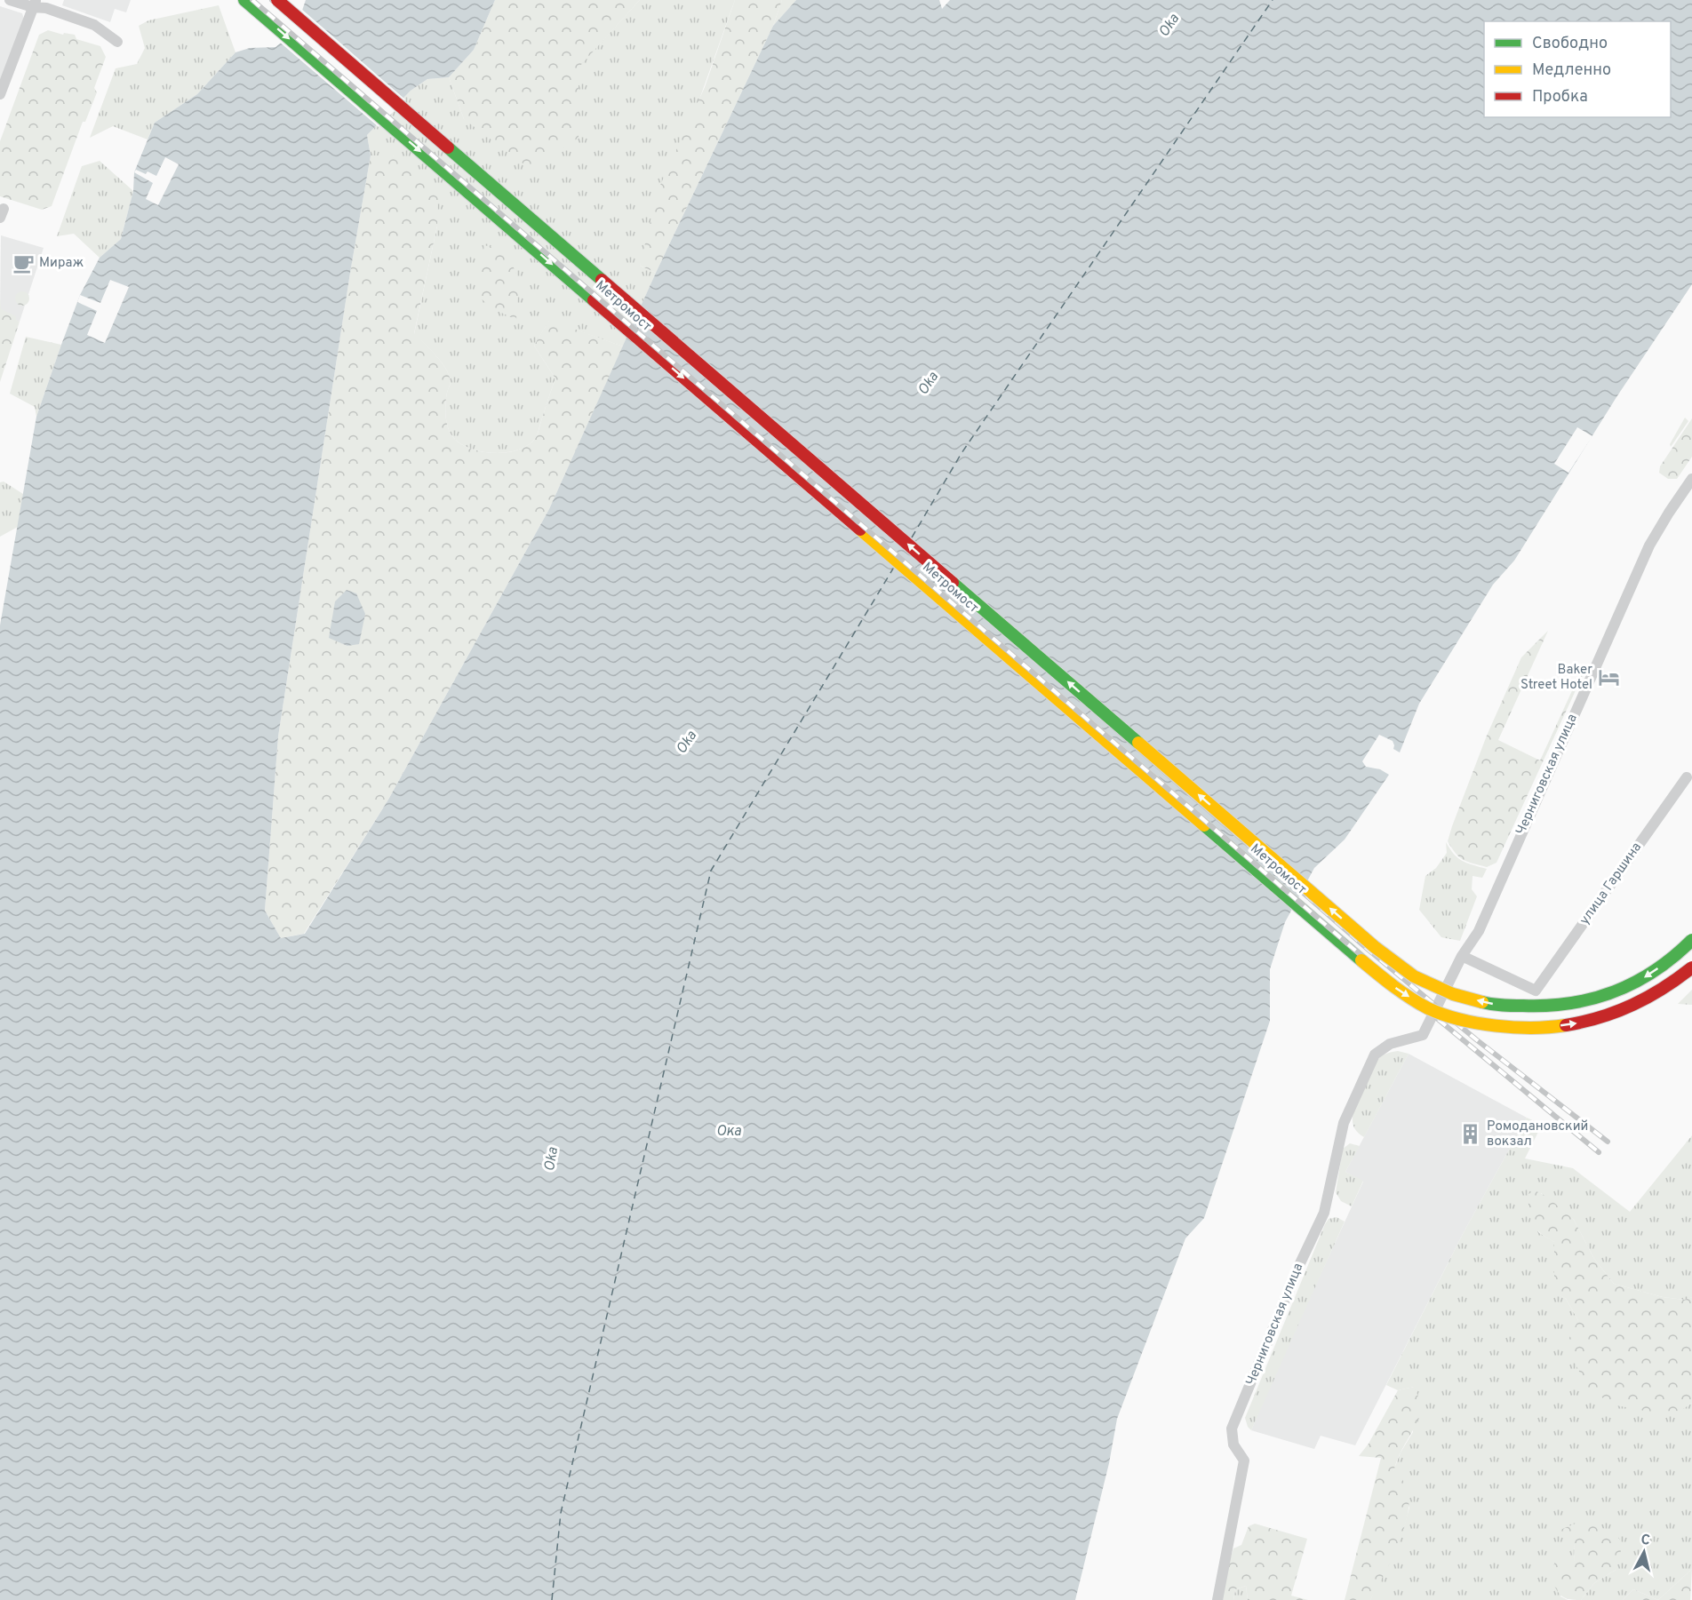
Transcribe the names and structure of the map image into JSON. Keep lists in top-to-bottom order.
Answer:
{
  "streets": {
    "main road": ["Метромост"],
    "street": ["Черниговская улица", "улица Гаршина"]
  },
  "crossings": [
    ["Черниговская улица", "улица Гаршина"]
  ],
  "water": ["Oka", "Ока"],
  "places": {
    "cafe": ["Мираж"],
    "hotel": ["Baker Street Hotel"],
    "building": ["Ромодановский вокзал"]
  },
  "legend": ["Свободно", "Медленно", "Пробка"],
  "north": "top"
}
